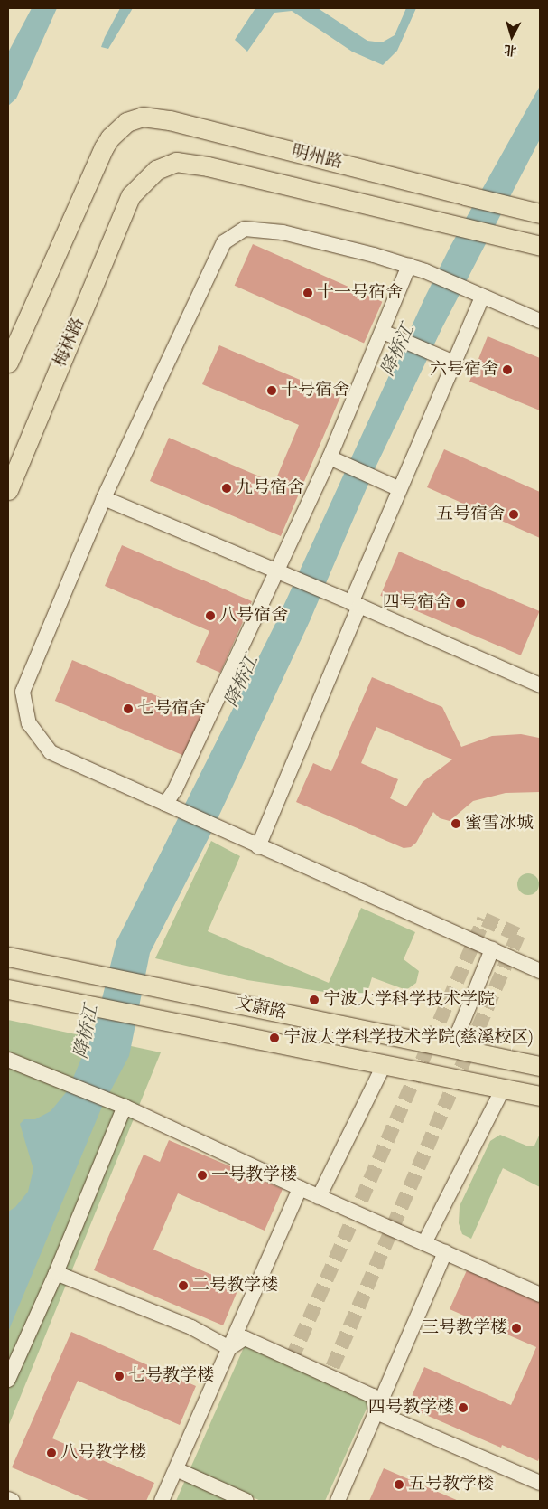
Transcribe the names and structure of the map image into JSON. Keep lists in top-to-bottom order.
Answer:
{
  "streets": {
    "main road": ["明州路", "梅林路", "文蔚路"]
  },
  "crossings": [
    ["明州路", "梅林路"]
  ],
  "water": ["降桥江"],
  "places": [
    "十一号宿舍",
    "六号宿舍",
    "十号宿舍",
    "九号宿舍",
    "五号宿舍",
    "四号宿舍",
    "八号宿舍",
    "七号宿舍",
    "蜜雪冰城",
    "宁波大学科学技术学院",
    "宁波大学科学技术学院(慈溪校区)",
    "一号教学楼",
    "二号教学楼",
    "三号教学楼",
    "七号教学楼",
    "四号教学楼",
    "八号教学楼",
    "五号教学楼"
  ],
  "north": "bottom"
}
